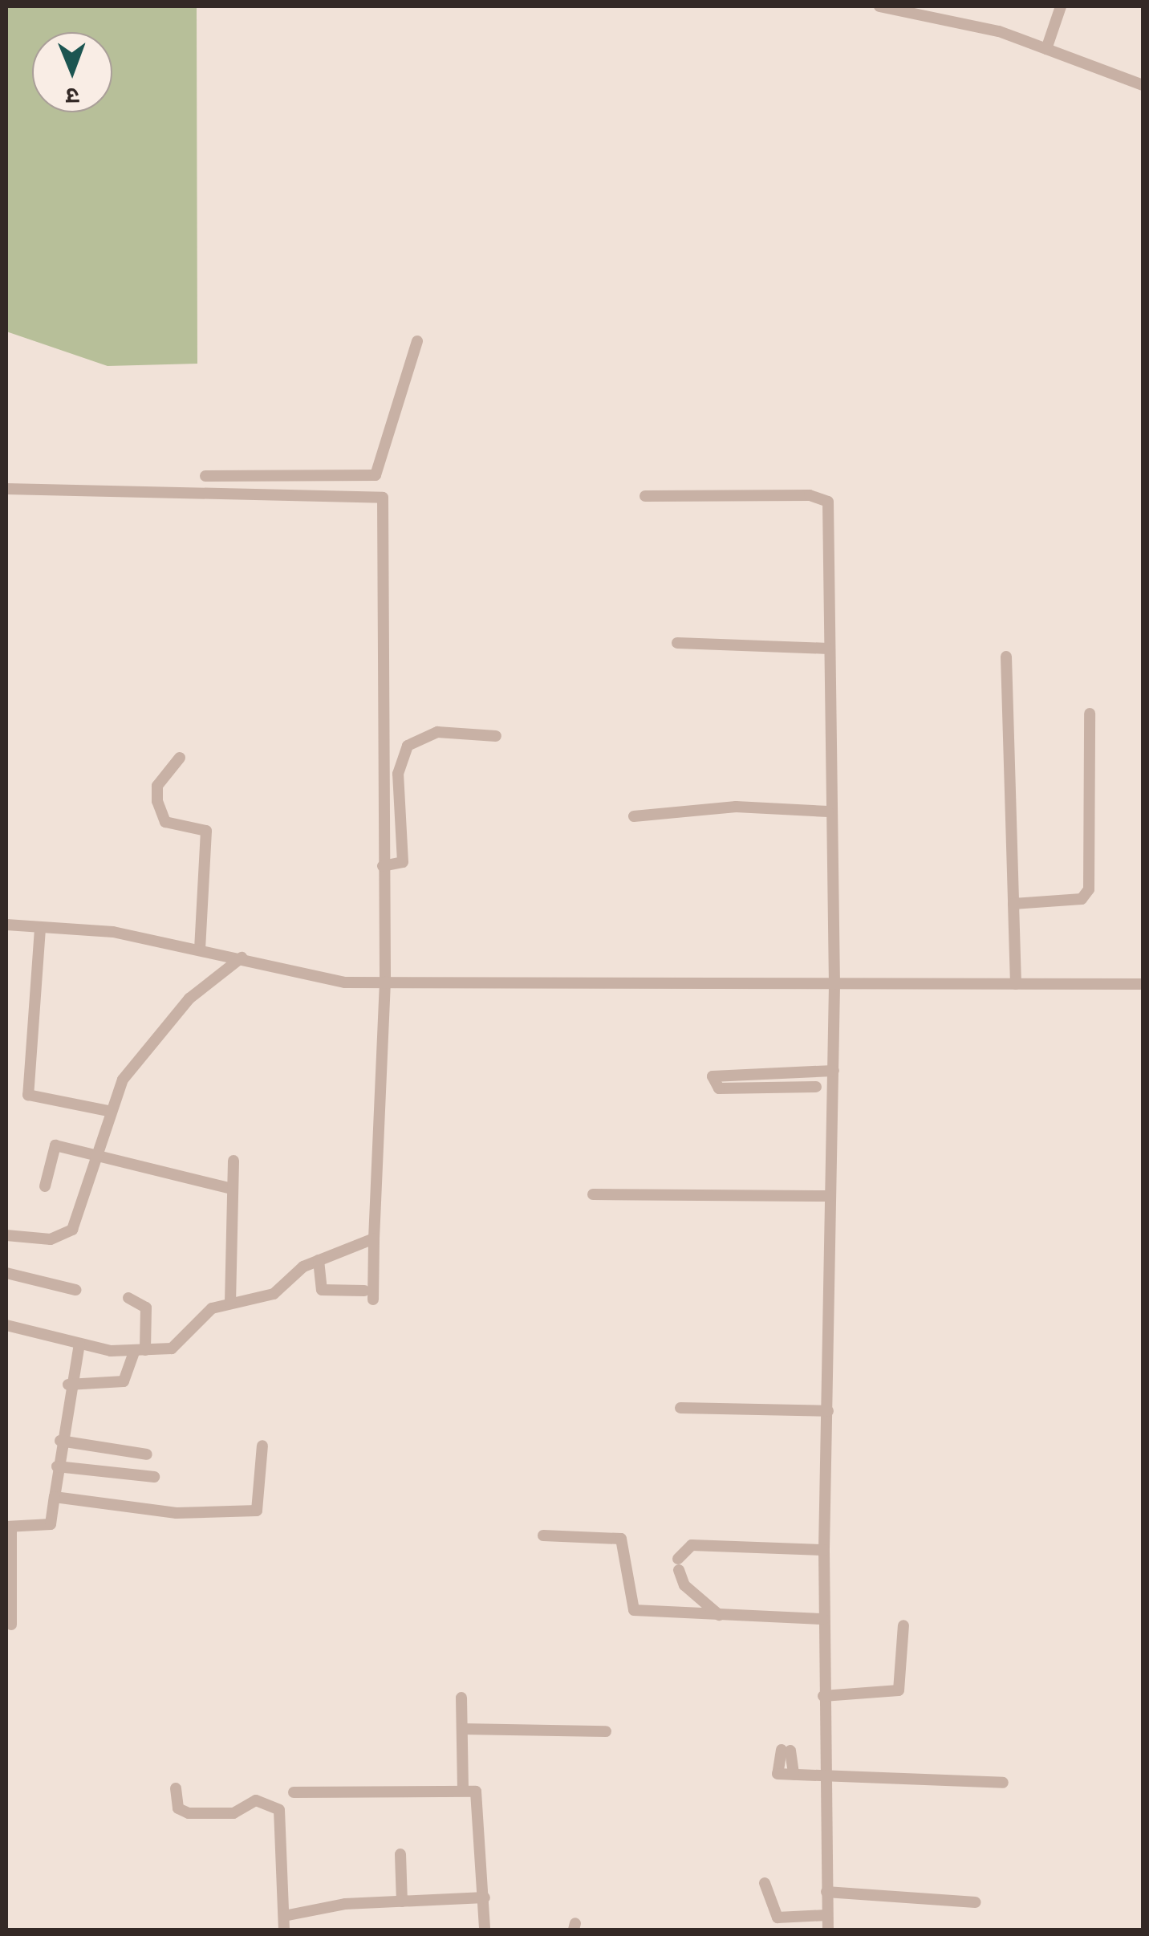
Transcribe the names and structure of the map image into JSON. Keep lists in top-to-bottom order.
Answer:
{
  "north": "bottom"
}
